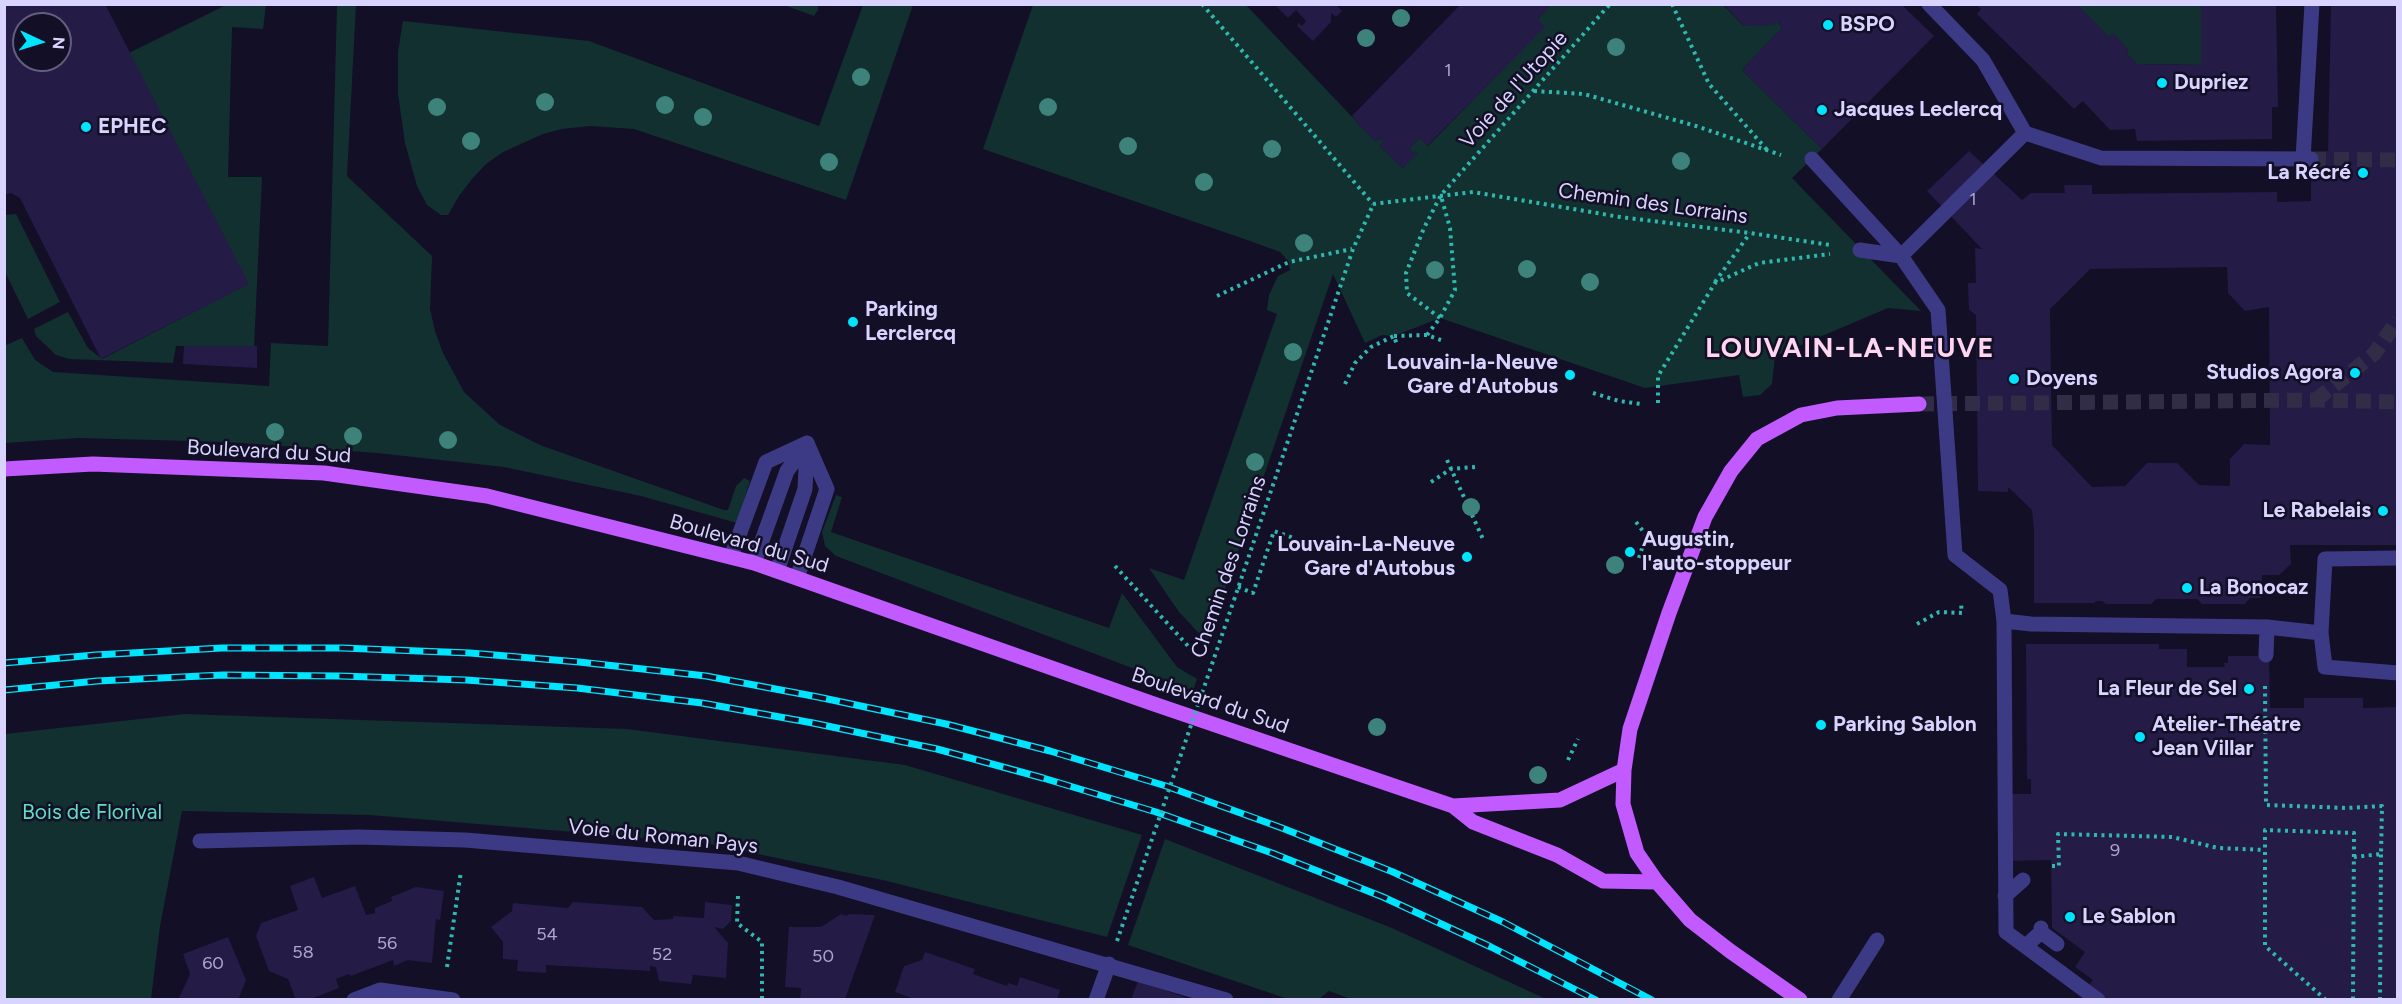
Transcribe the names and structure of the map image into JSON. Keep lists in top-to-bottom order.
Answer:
{
  "streets": {
    "main road": ["Boulevard du Sud"],
    "street": ["Voie du Roman Pays"],
    "path": ["Voie de l'Utopie", "Chemin des Lorrains"]
  },
  "crossings": [
    ["Voie de l'Utopie", "Chemin des Lorrains"]
  ],
  "districts": ["LOUVAIN-LA-NEUVE"],
  "parks": ["Bois de Florival"],
  "places": [
    "BSPO",
    "Dupriez",
    "Jacques Leclercq",
    "EPHEC",
    "La Récré",
    "Parking Lerclercq",
    "Studios Agora",
    "Louvain-la-Neuve Gare d'Autobus",
    "Doyens",
    "Le Rabelais",
    "Augustin, l'auto-stoppeur",
    "Louvain-La-Neuve Gare d'Autobus",
    "La Bonocaz",
    "La Fleur de Sel",
    "Parking Sablon",
    "Atelier-Théatre Jean Villar",
    "Le Sablon"
  ],
  "house_numbers": [
    "1",
    "1",
    "9",
    "54",
    "56",
    "58",
    "52",
    "50",
    "60"
  ],
  "north": "right"
}
